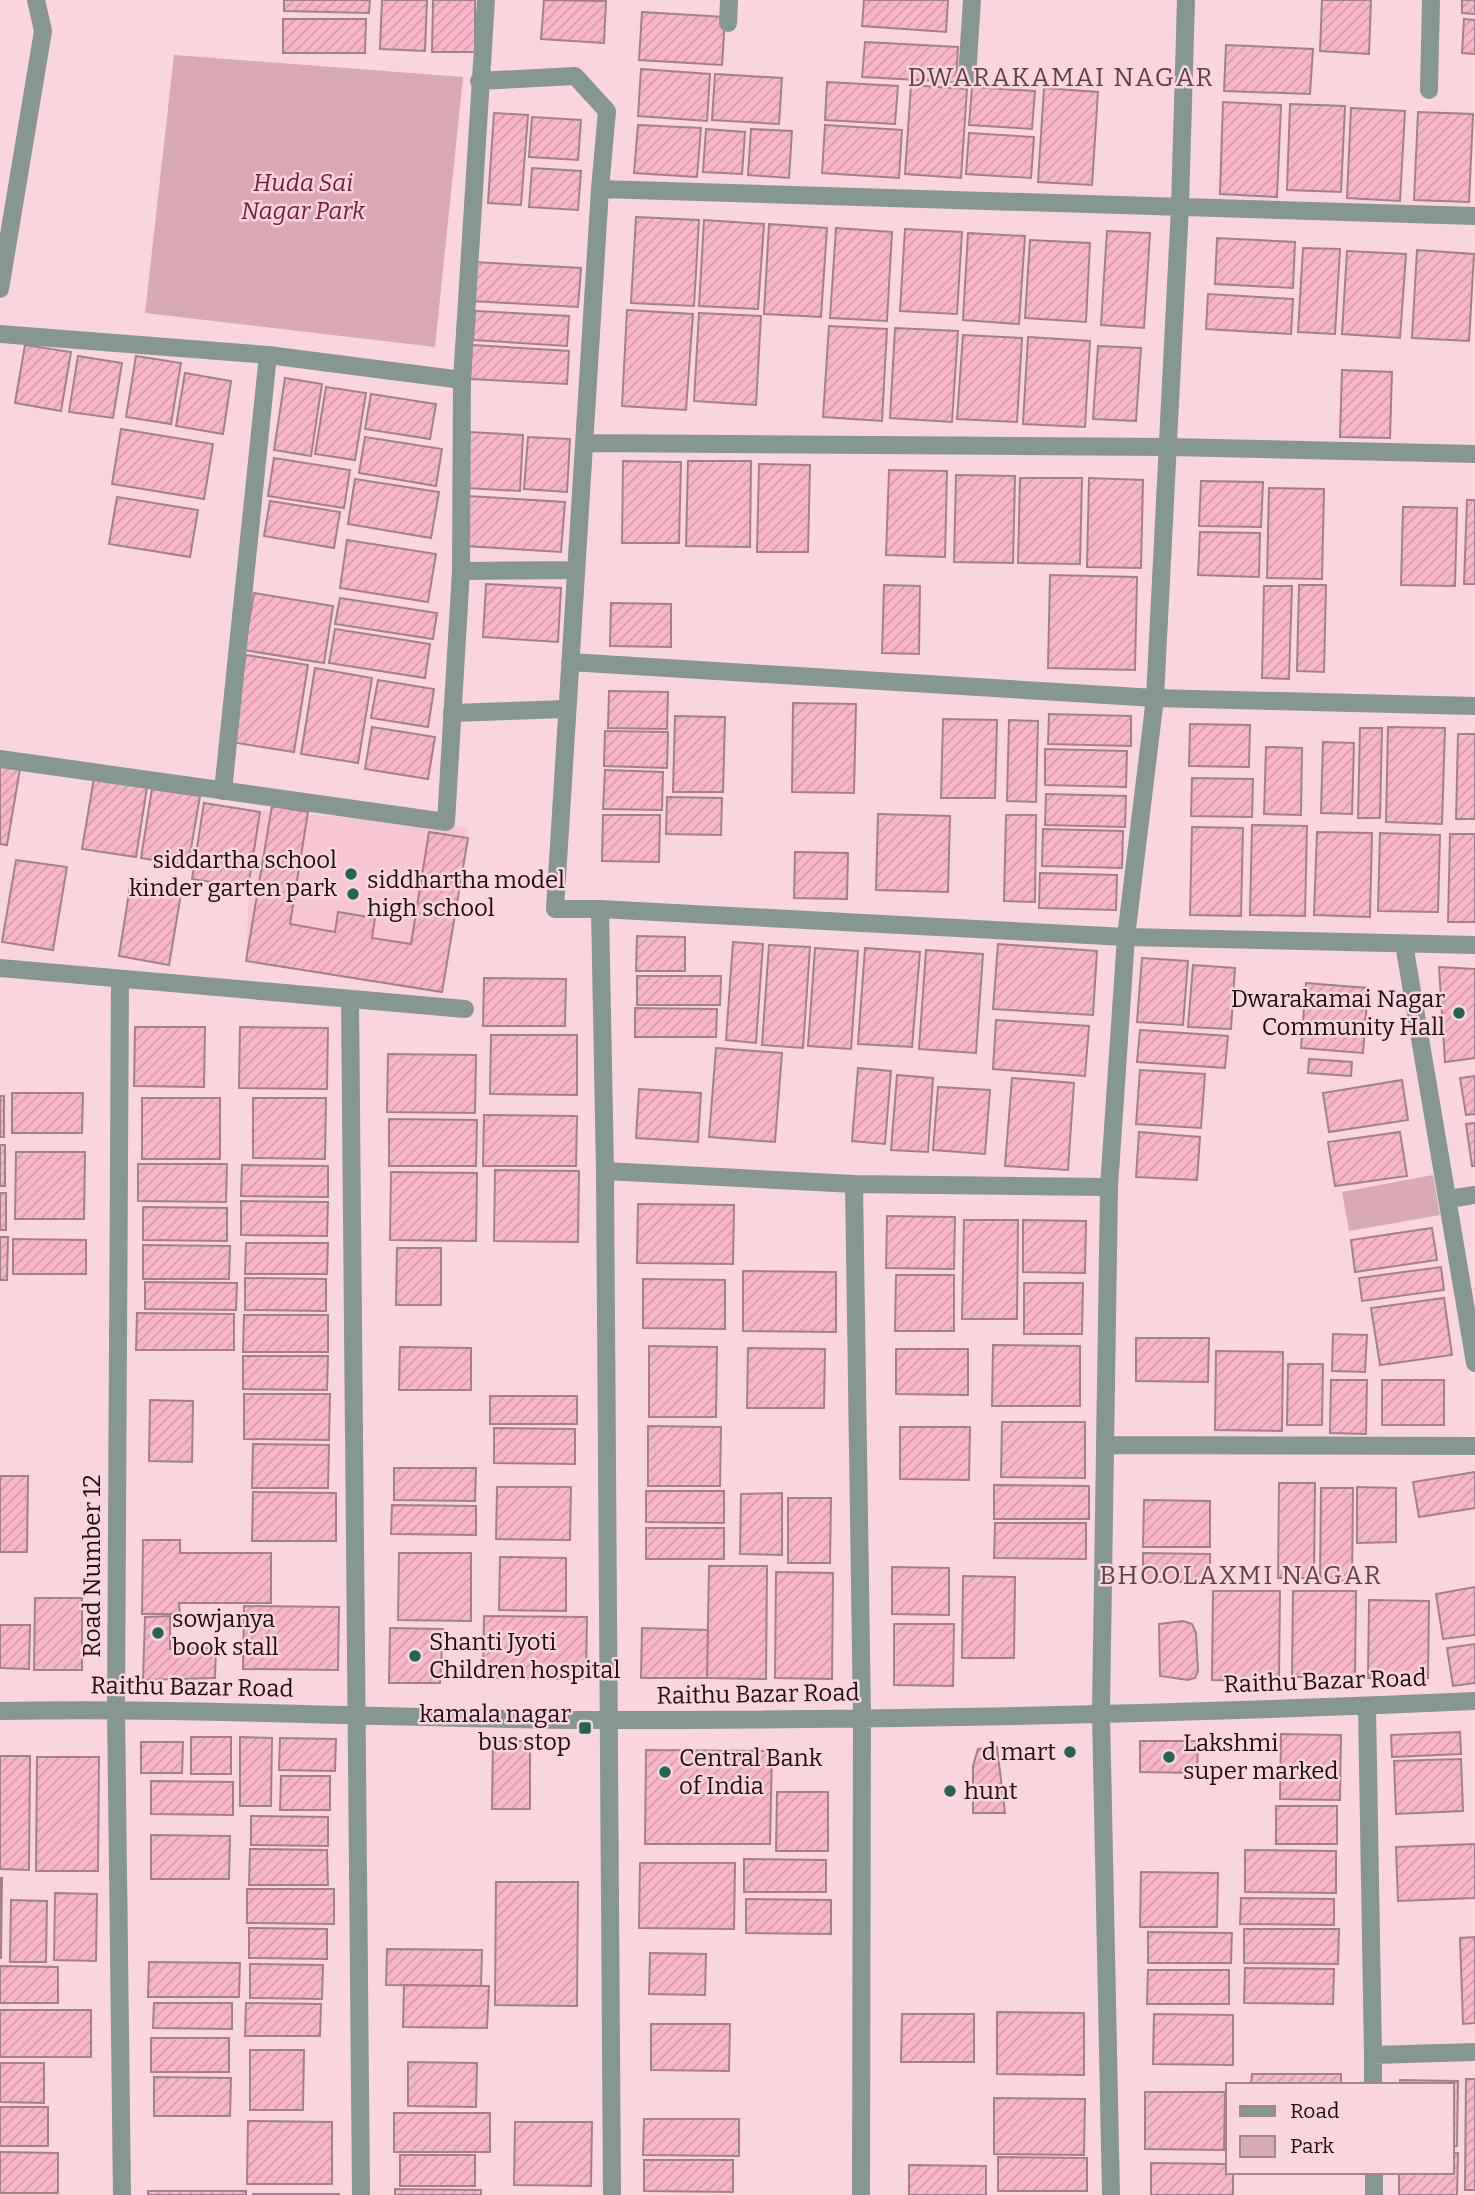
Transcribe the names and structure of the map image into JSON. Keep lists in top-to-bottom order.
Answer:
{
  "streets": {
    "street": ["Road Number 12", "Raithu Bazar Road"]
  },
  "crossings": [
    ["Road Number 12", "Raithu Bazar Road"]
  ],
  "districts": ["DWARAKAMAI NAGAR", "BHOOLAXMI NAGAR"],
  "parks": ["Huda Sai Nagar Park"],
  "places": {
    "other": [
      "siddartha school kinder garten park",
      "siddhartha model high school",
      "Dwarakamai Nagar Community Hall",
      "sowjanya book stall",
      "Shanti Jyoti Children hospital",
      "d mart",
      "Lakshmi super marked",
      "Central Bank of India",
      "hunt"
    ],
    "transit": ["kamala nagar bus stop"]
  },
  "legend": ["Road", "Park"]
}
